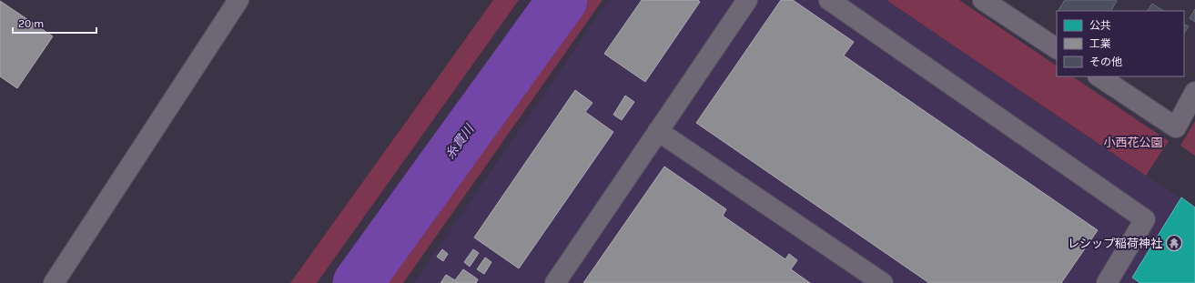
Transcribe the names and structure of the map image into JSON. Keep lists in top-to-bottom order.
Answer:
{
  "water": ["糸貫川"],
  "parks": ["小西花公園"],
  "places": {
    "temple": ["レシップ稲荷神社"]
  },
  "legend": ["公共", "工業", "その他"],
  "scale_bar": "20 m"
}
